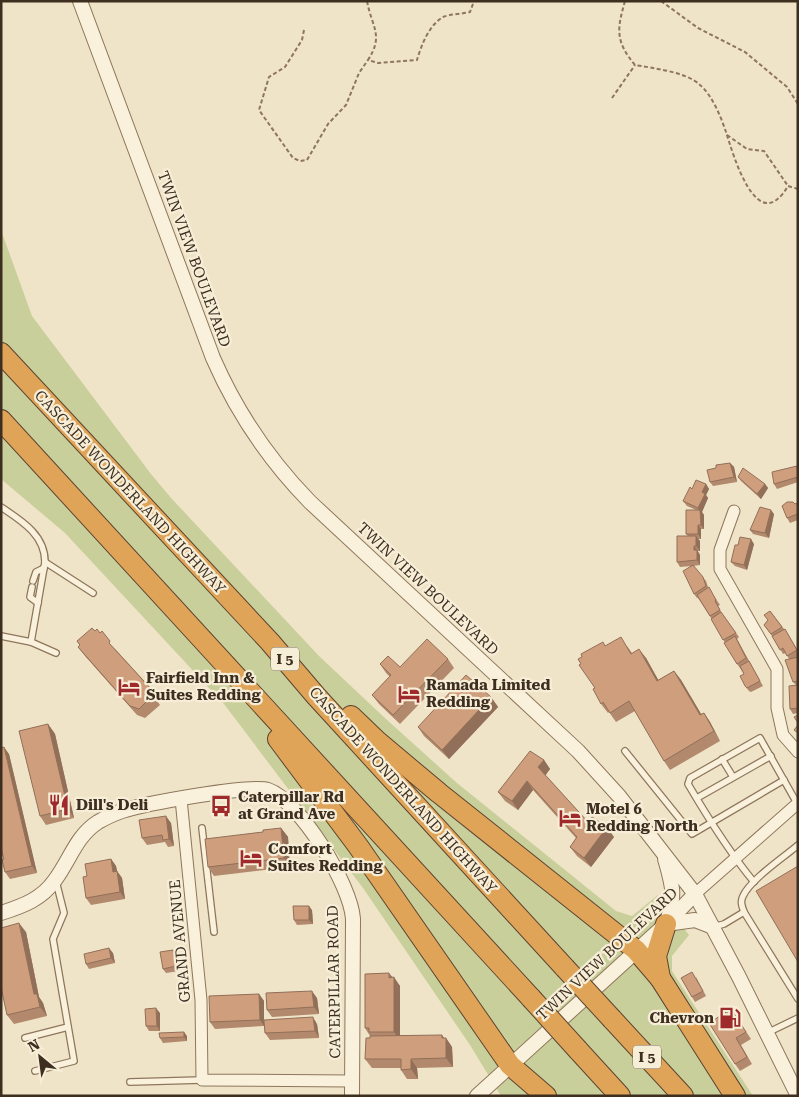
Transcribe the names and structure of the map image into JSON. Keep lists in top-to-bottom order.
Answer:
{
  "streets": {
    "highway": ["CASCADE WONDERLAND HIGHWAY", "I 5"],
    "street": ["TWIN VIEW BOULEVARD", "GRAND AVENUE", "CATERPILLAR ROAD"]
  },
  "crossings": [
    ["GRAND AVENUE", "CATERPILLAR ROAD"]
  ],
  "places": {
    "hotel": [
      "Fairfield Inn & Suites Redding",
      "Ramada Limited Redding",
      "Motel 6 Redding North",
      "Comfort Suites Redding"
    ],
    "restaurant": ["Dill's Deli"],
    "bus stop": ["Caterpillar Rd at Grand Ave"],
    "fuel station": ["Chevron"]
  },
  "north": "top left"
}
